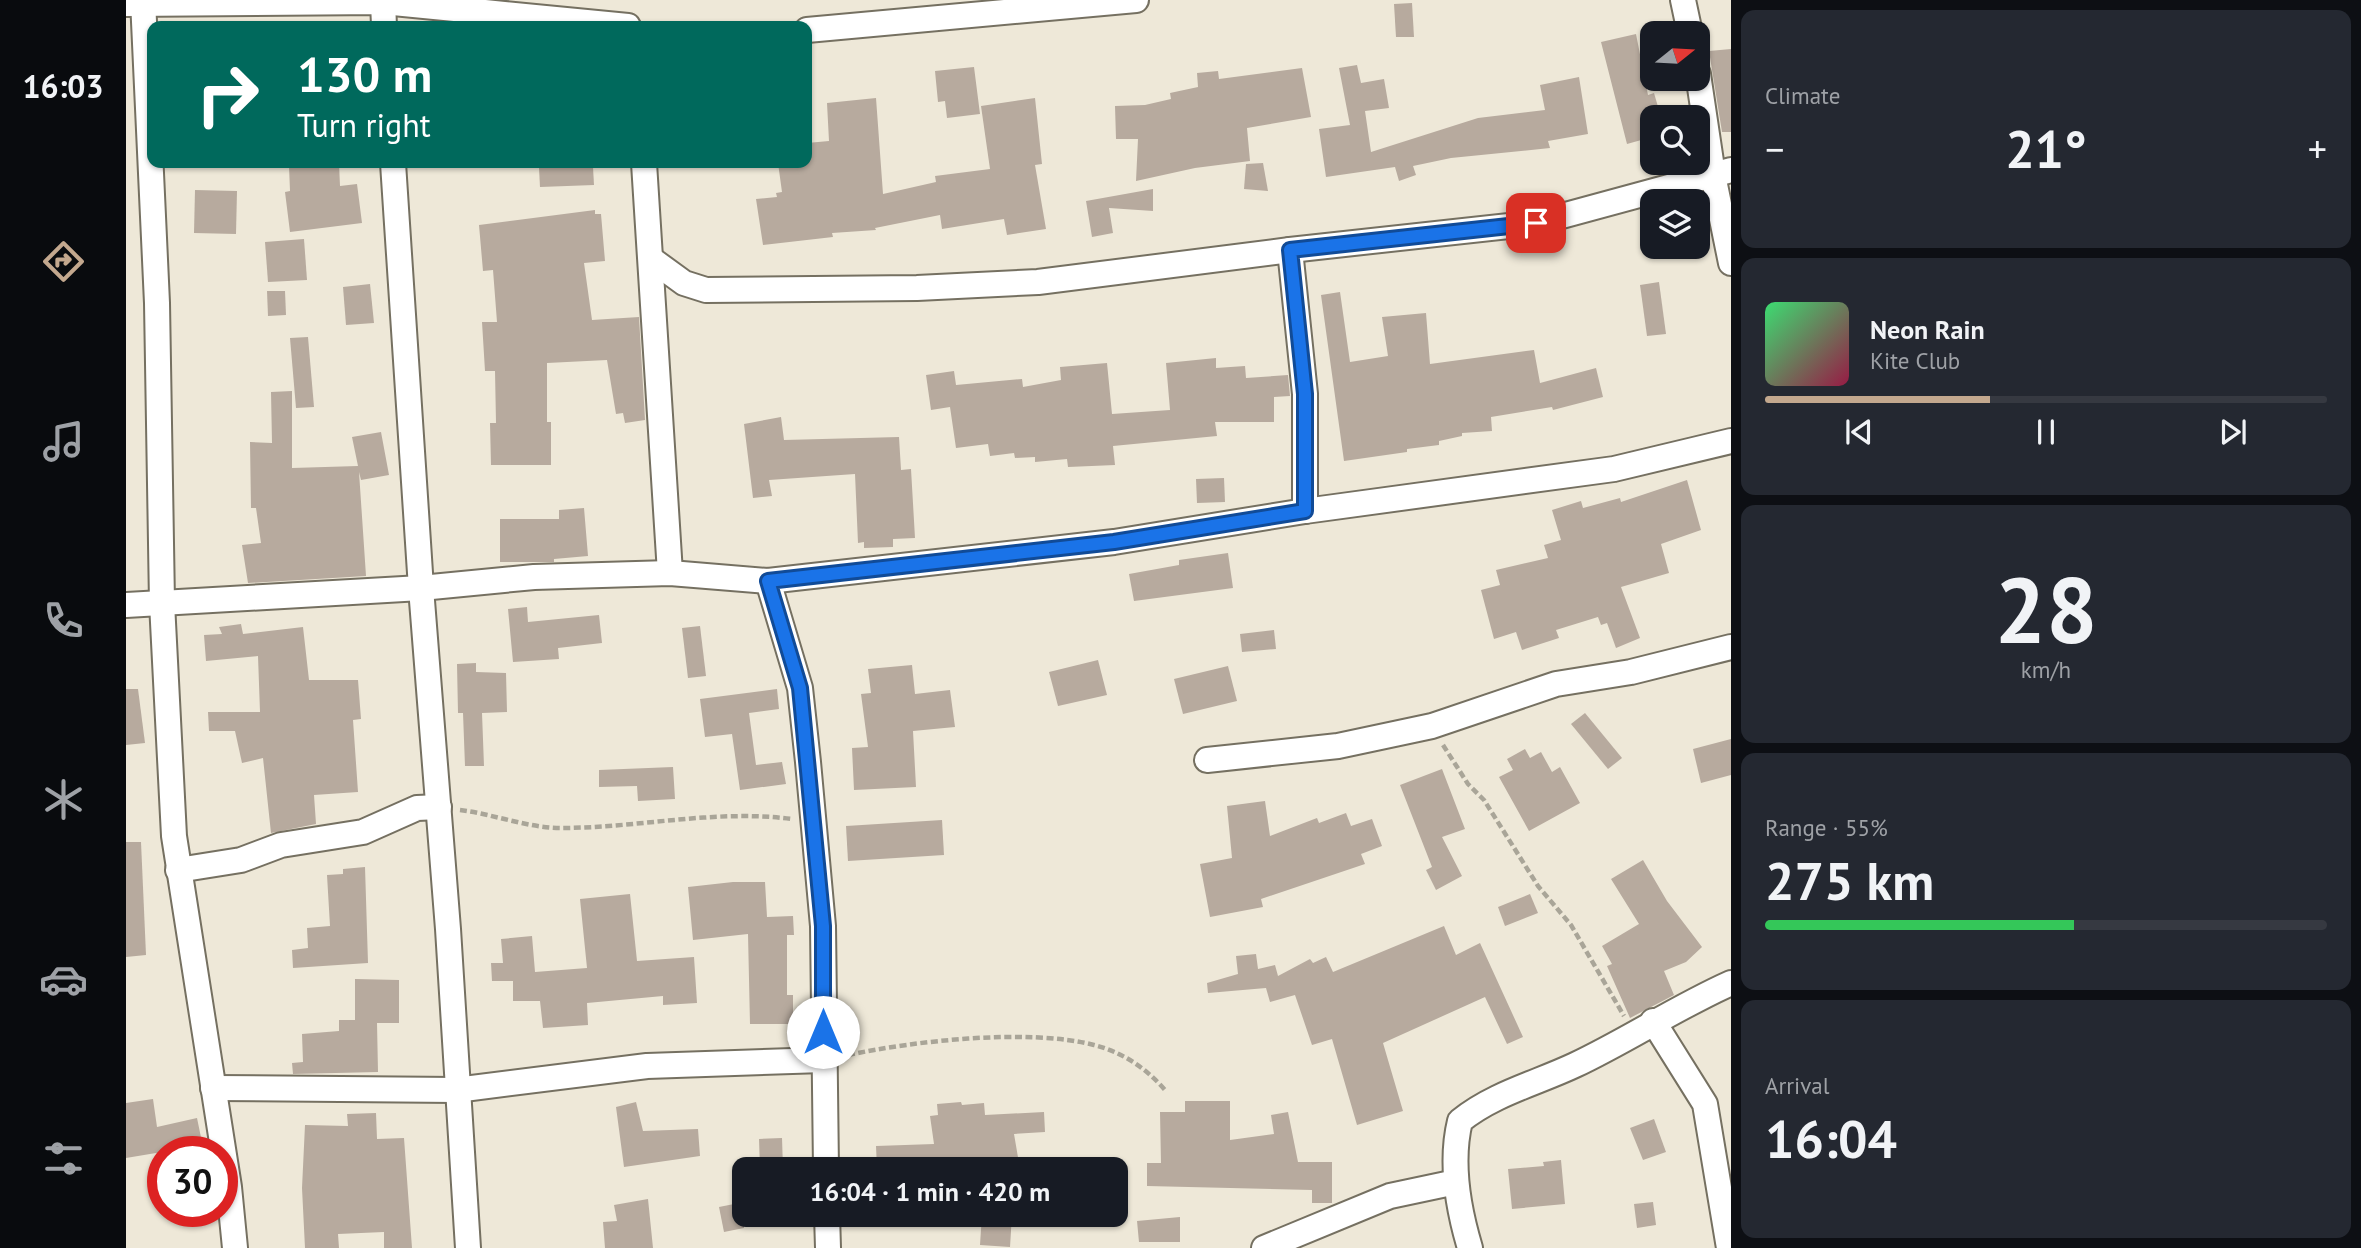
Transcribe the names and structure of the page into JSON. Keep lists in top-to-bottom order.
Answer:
{
  "north": "right",
  "page": {
    "tabs": "16:03",
    "tile": [
      "Climate",
      ["28", "km/h"],
      ["Range · 55%", "275 km"],
      ["Arrival", "16:04"]
    ],
    "turn": ["130 m", "Turn right"],
    "heat": ["−", "21°", "+"],
    "song": ["Neon Rain", "Kite Club"],
    "limit": "30",
    "trip": "16:04 · 1 min · 420 m"
  }
}
